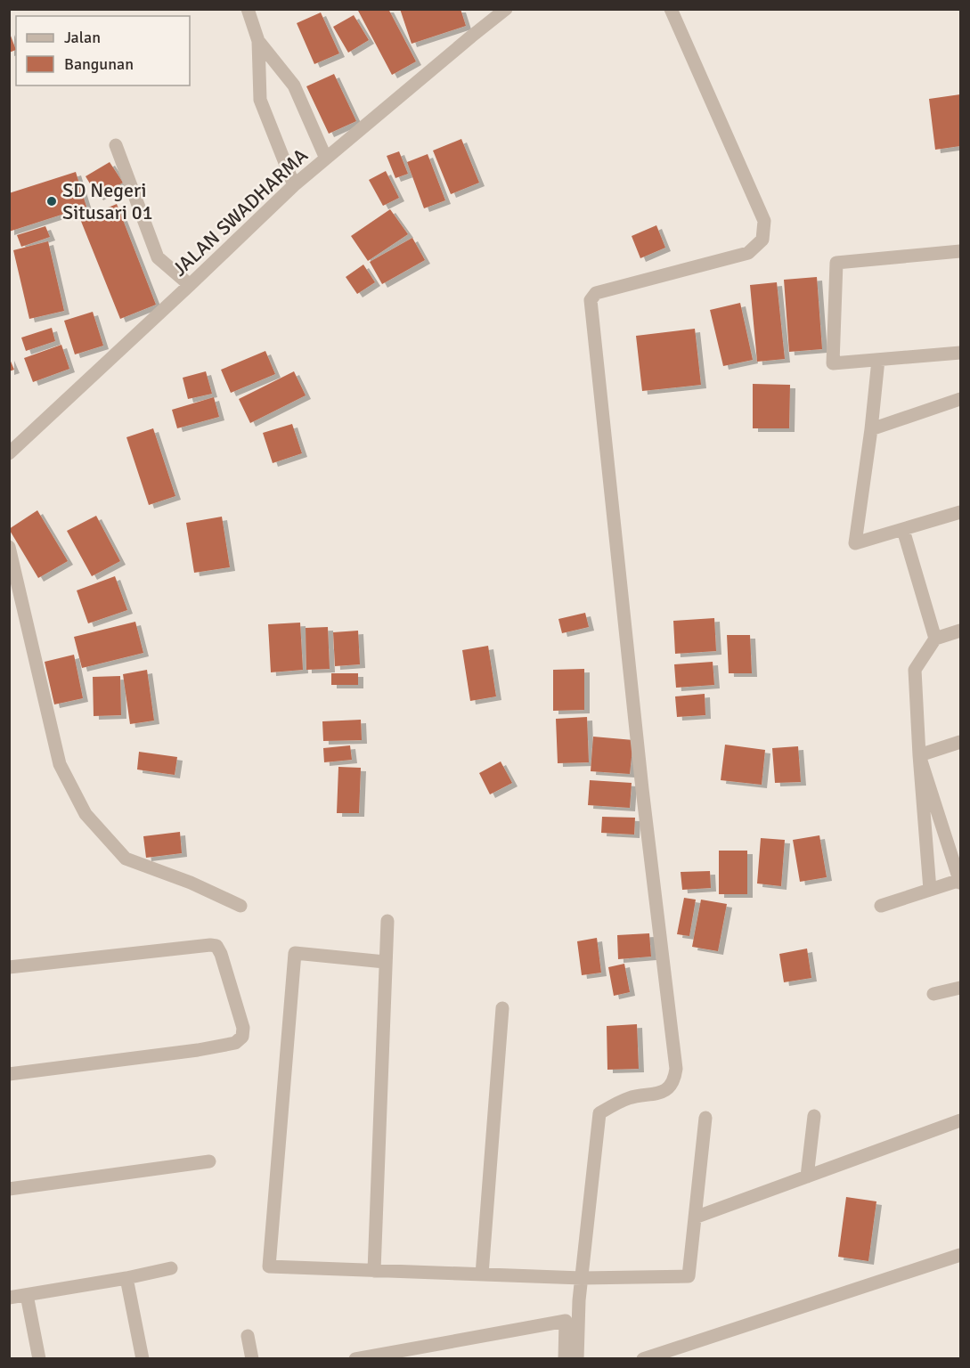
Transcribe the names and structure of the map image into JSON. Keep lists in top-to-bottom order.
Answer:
{
  "streets": {
    "street": ["JALAN SWADHARMA"]
  },
  "places": ["SD Negeri Situsari 01"],
  "legend": ["Jalan", "Bangunan"]
}
